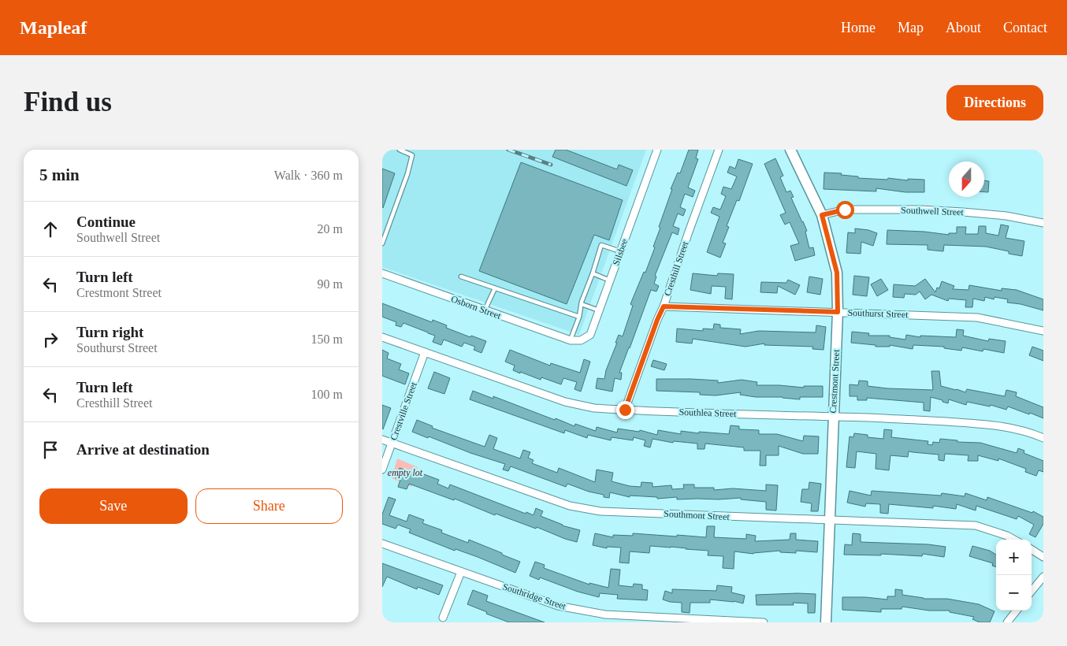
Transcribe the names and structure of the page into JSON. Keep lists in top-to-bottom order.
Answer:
{
  "streets": {
    "street": [
      "Southwell Street",
      "Silsbee",
      "Cresthill Street",
      "Osborn Street",
      "Southurst Street",
      "Crestmont Street",
      "Crestville Street",
      "Southlea Street",
      "Southmont Street",
      "Southridge Street"
    ]
  },
  "crossings": [
    ["Southwell Street", "Crestmont Street"],
    ["Silsbee", "Osborn Street"],
    ["Cresthill Street", "Southurst Street"],
    ["Cresthill Street", "Southlea Street"],
    ["Southurst Street", "Crestmont Street"],
    ["Crestmont Street", "Southlea Street"],
    ["Crestmont Street", "Southmont Street"],
    ["Crestville Street", "Southlea Street"],
    ["Crestville Street", "Southmont Street"]
  ],
  "parks": ["empty lot"],
  "north": "bottom",
  "page": {
    "header": "Mapleaf",
    "nav": [
      "Home",
      "Map",
      "About",
      "Contact"
    ],
    "buttons": [
      "Directions",
      ["Save", "Share"]
    ],
    "title": "Find us",
    "heading": ["5 min", "Walk · 360 m"],
    "list": [
      ["Continue", "Southwell Street", "20 m"],
      ["Turn left", "Crestmont Street", "90 m"],
      ["Turn right", "Southurst Street", "150 m"],
      ["Turn left", "Cresthill Street", "100 m"],
      "Arrive at destination"
    ],
    "map_buttons": ["+", "−"]
  }
}
